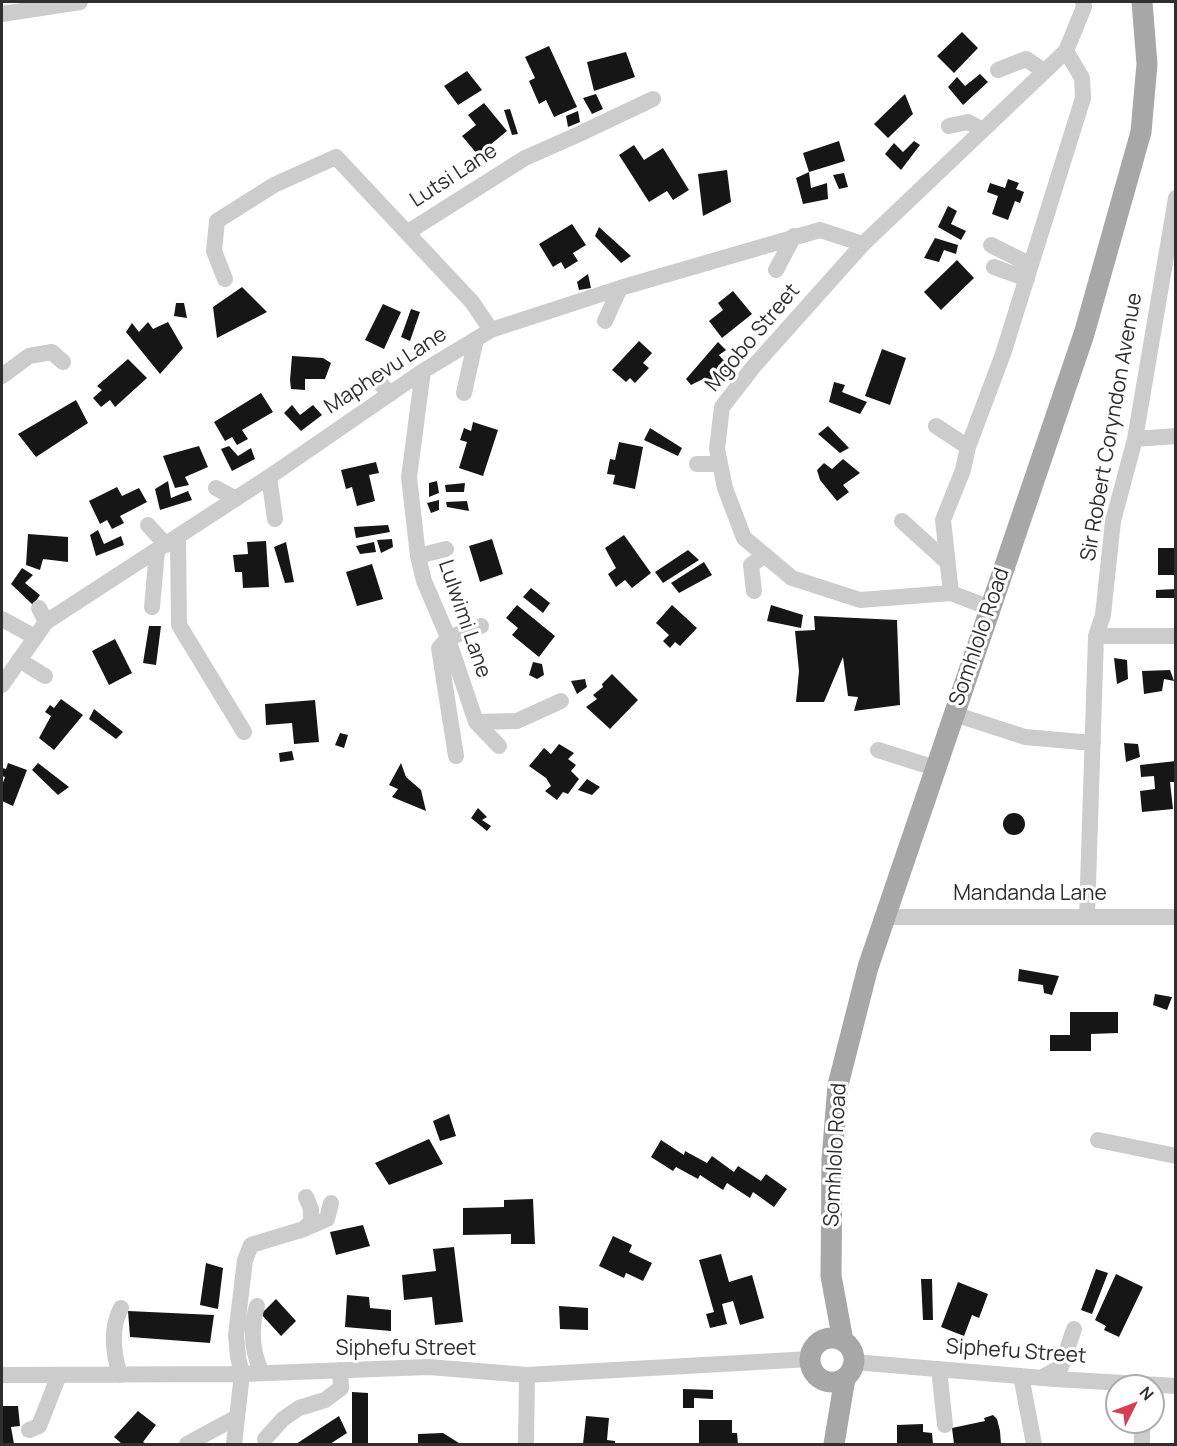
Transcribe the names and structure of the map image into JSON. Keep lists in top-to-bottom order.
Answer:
{
  "streets": {
    "main road": ["Somhlolo Road"],
    "street": [
      "Lutsi Lane",
      "Mgobo Street",
      "Maphevu Lane",
      "Sir Robert Coryndon Avenue",
      "Lulwimi Lane",
      "Mandanda Lane",
      "Siphefu Street"
    ]
  },
  "crossings": [
    ["Mgobo Street", "Maphevu Lane"],
    ["Mgobo Street", "Somhlolo Road"],
    ["Maphevu Lane", "Lulwimi Lane"],
    ["Sir Robert Coryndon Avenue", "Mandanda Lane"],
    ["Somhlolo Road", "Mandanda Lane"],
    ["Somhlolo Road", "Siphefu Street"]
  ],
  "north": "top right"
}
